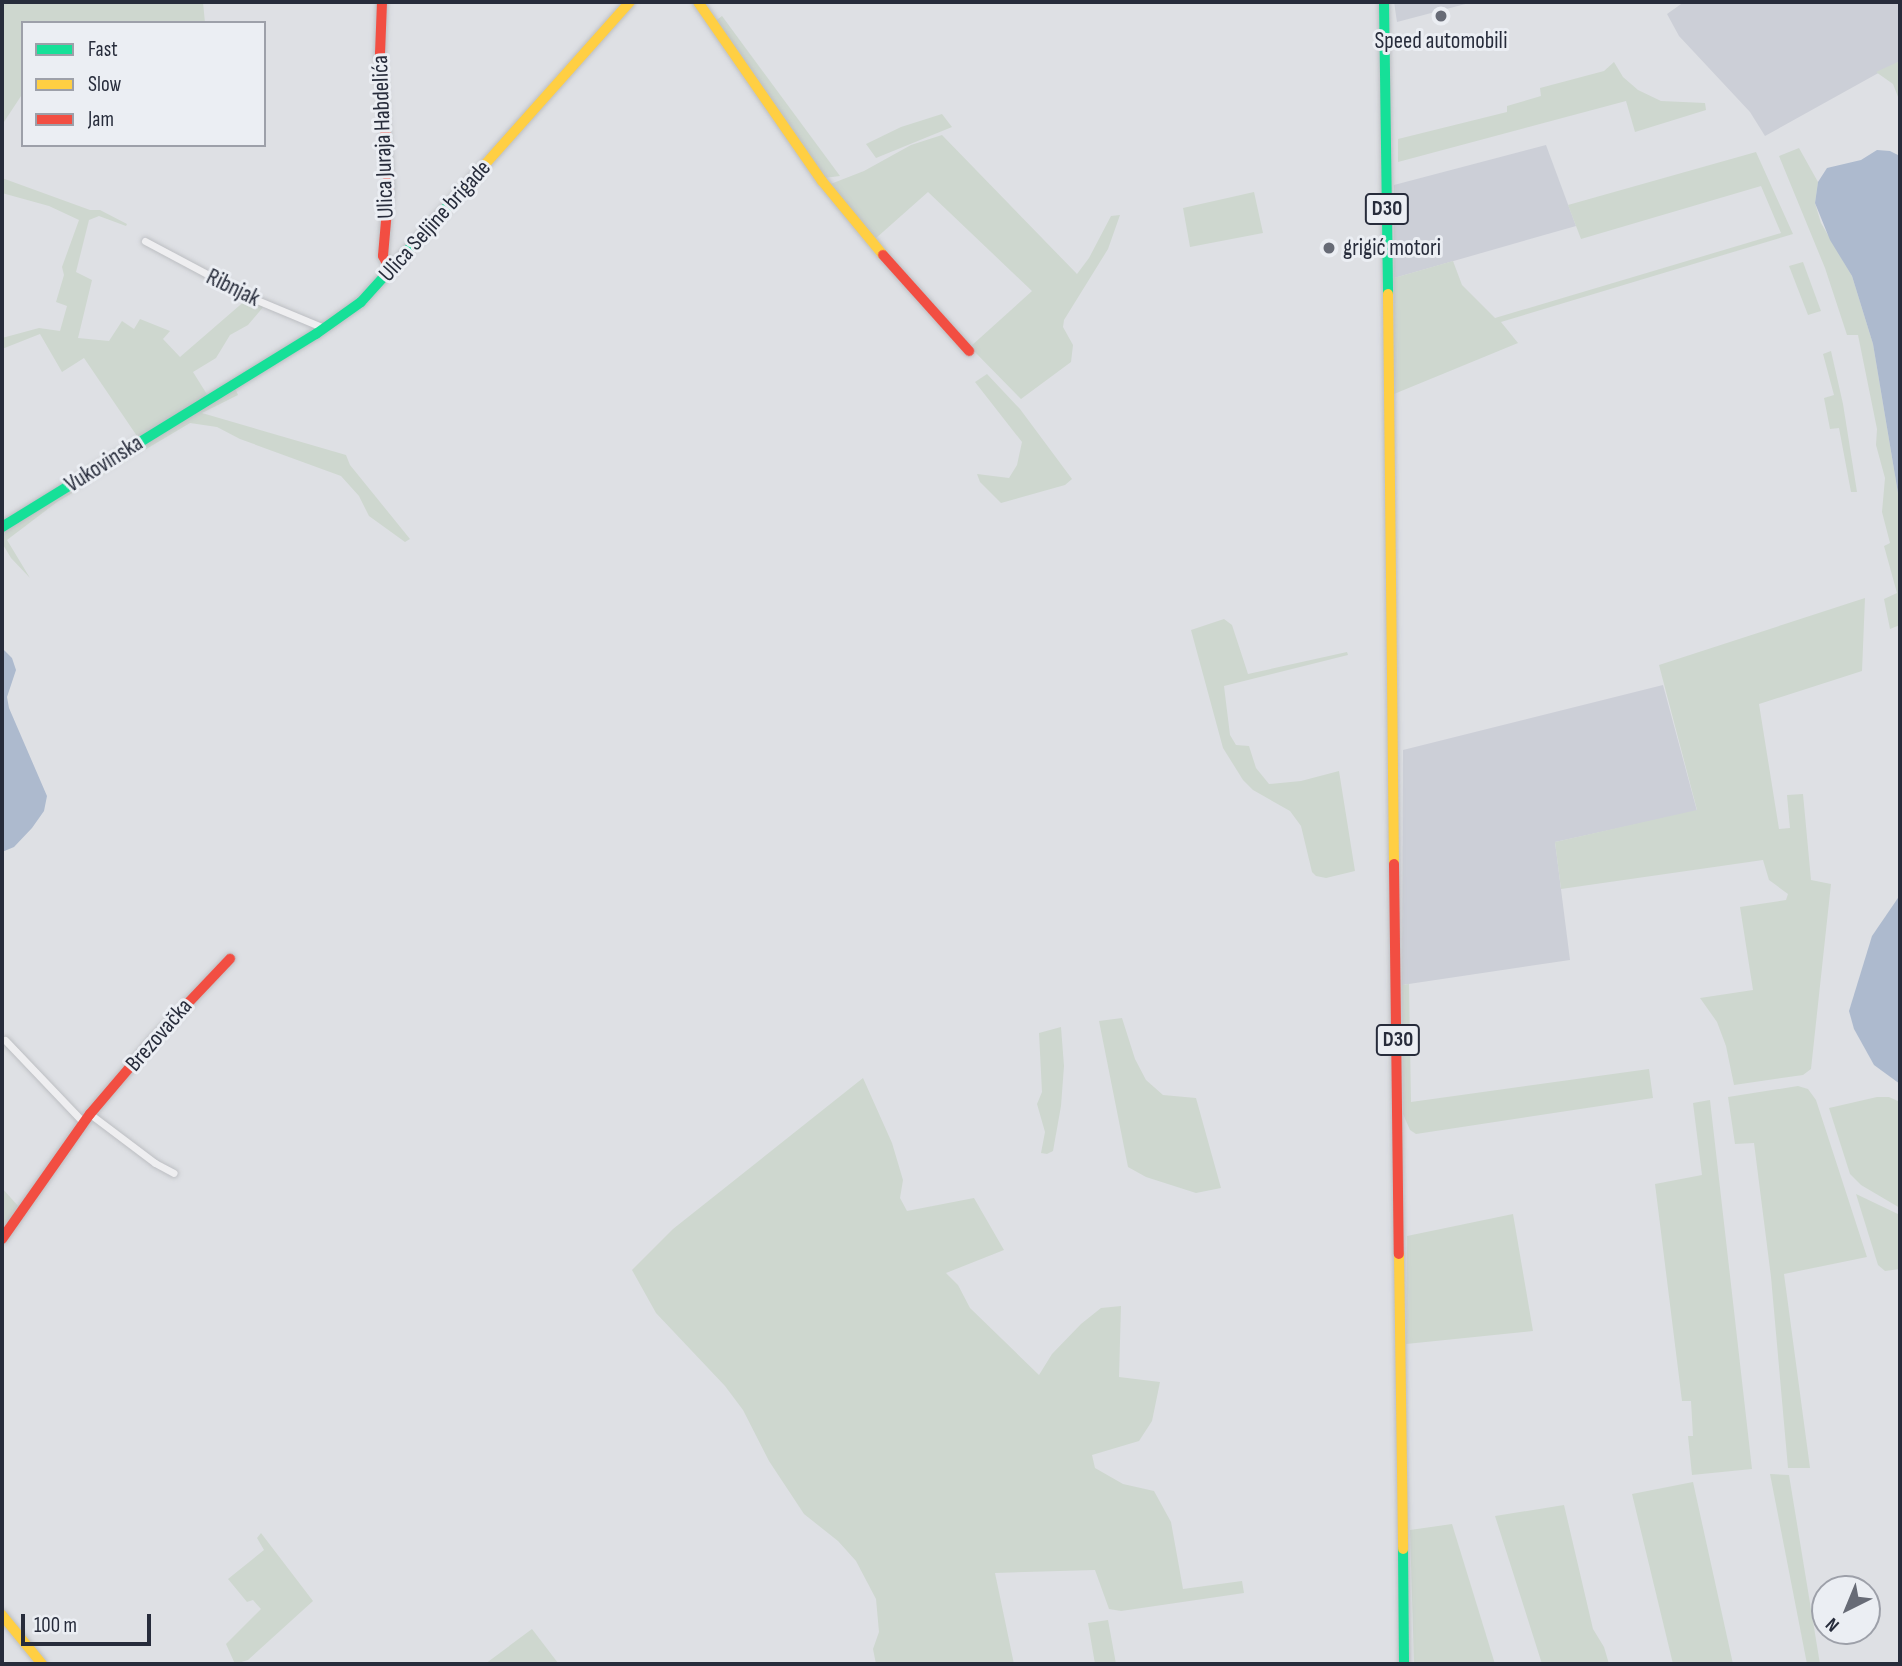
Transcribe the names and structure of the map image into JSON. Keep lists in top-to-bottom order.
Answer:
{
  "streets": {
    "main road": [
      "Ulica Juraja Habdelića",
      "D30",
      "Ulica Seljine brigade",
      "Vukovinska",
      "Brezovačka"
    ],
    "street": ["Ribnjak"]
  },
  "crossings": [
    ["Ulica Juraja Habdelića", "Ulica Seljine brigade"],
    ["Ulica Seljine brigade", "Ribnjak"],
    ["Ulica Seljine brigade", "Vukovinska"]
  ],
  "places": ["Speed automobili", "grigić motori"],
  "legend": ["Fast", "Slow", "Jam"],
  "scale_bar": "100 m",
  "north": "bottom left"
}
